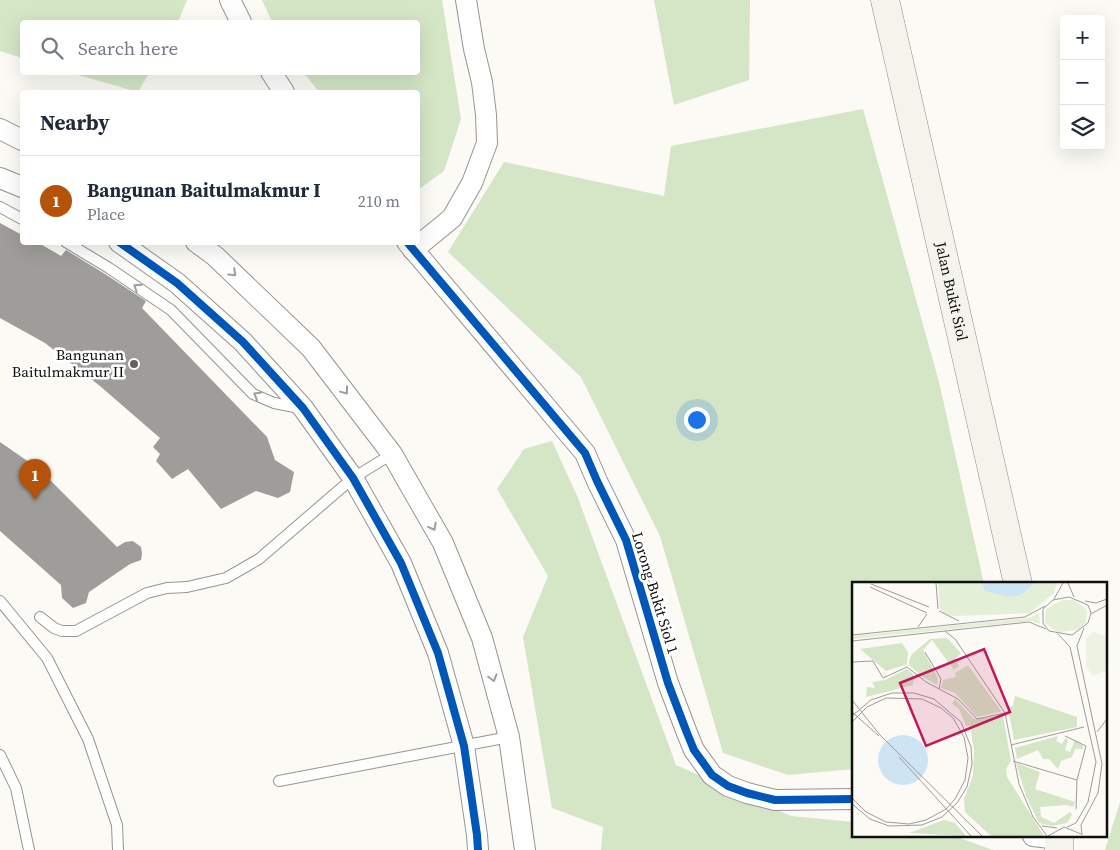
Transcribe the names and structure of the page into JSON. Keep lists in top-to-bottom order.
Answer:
{
  "streets": {
    "street": ["Jalan Bukit Siol", "Lorong Bukit Siol 1"]
  },
  "places": ["Bangunan Baitulmakmur II"],
  "page": {
    "map_buttons": ["+", "−"],
    "search": "Search here",
    "heading": "Nearby",
    "list": [
      {
        "mark": "1",
        "name": "Bangunan Baitulmakmur I",
        "note": "Place",
        "value": "210 m"
      }
    ],
    "pins": "1"
  }
}
